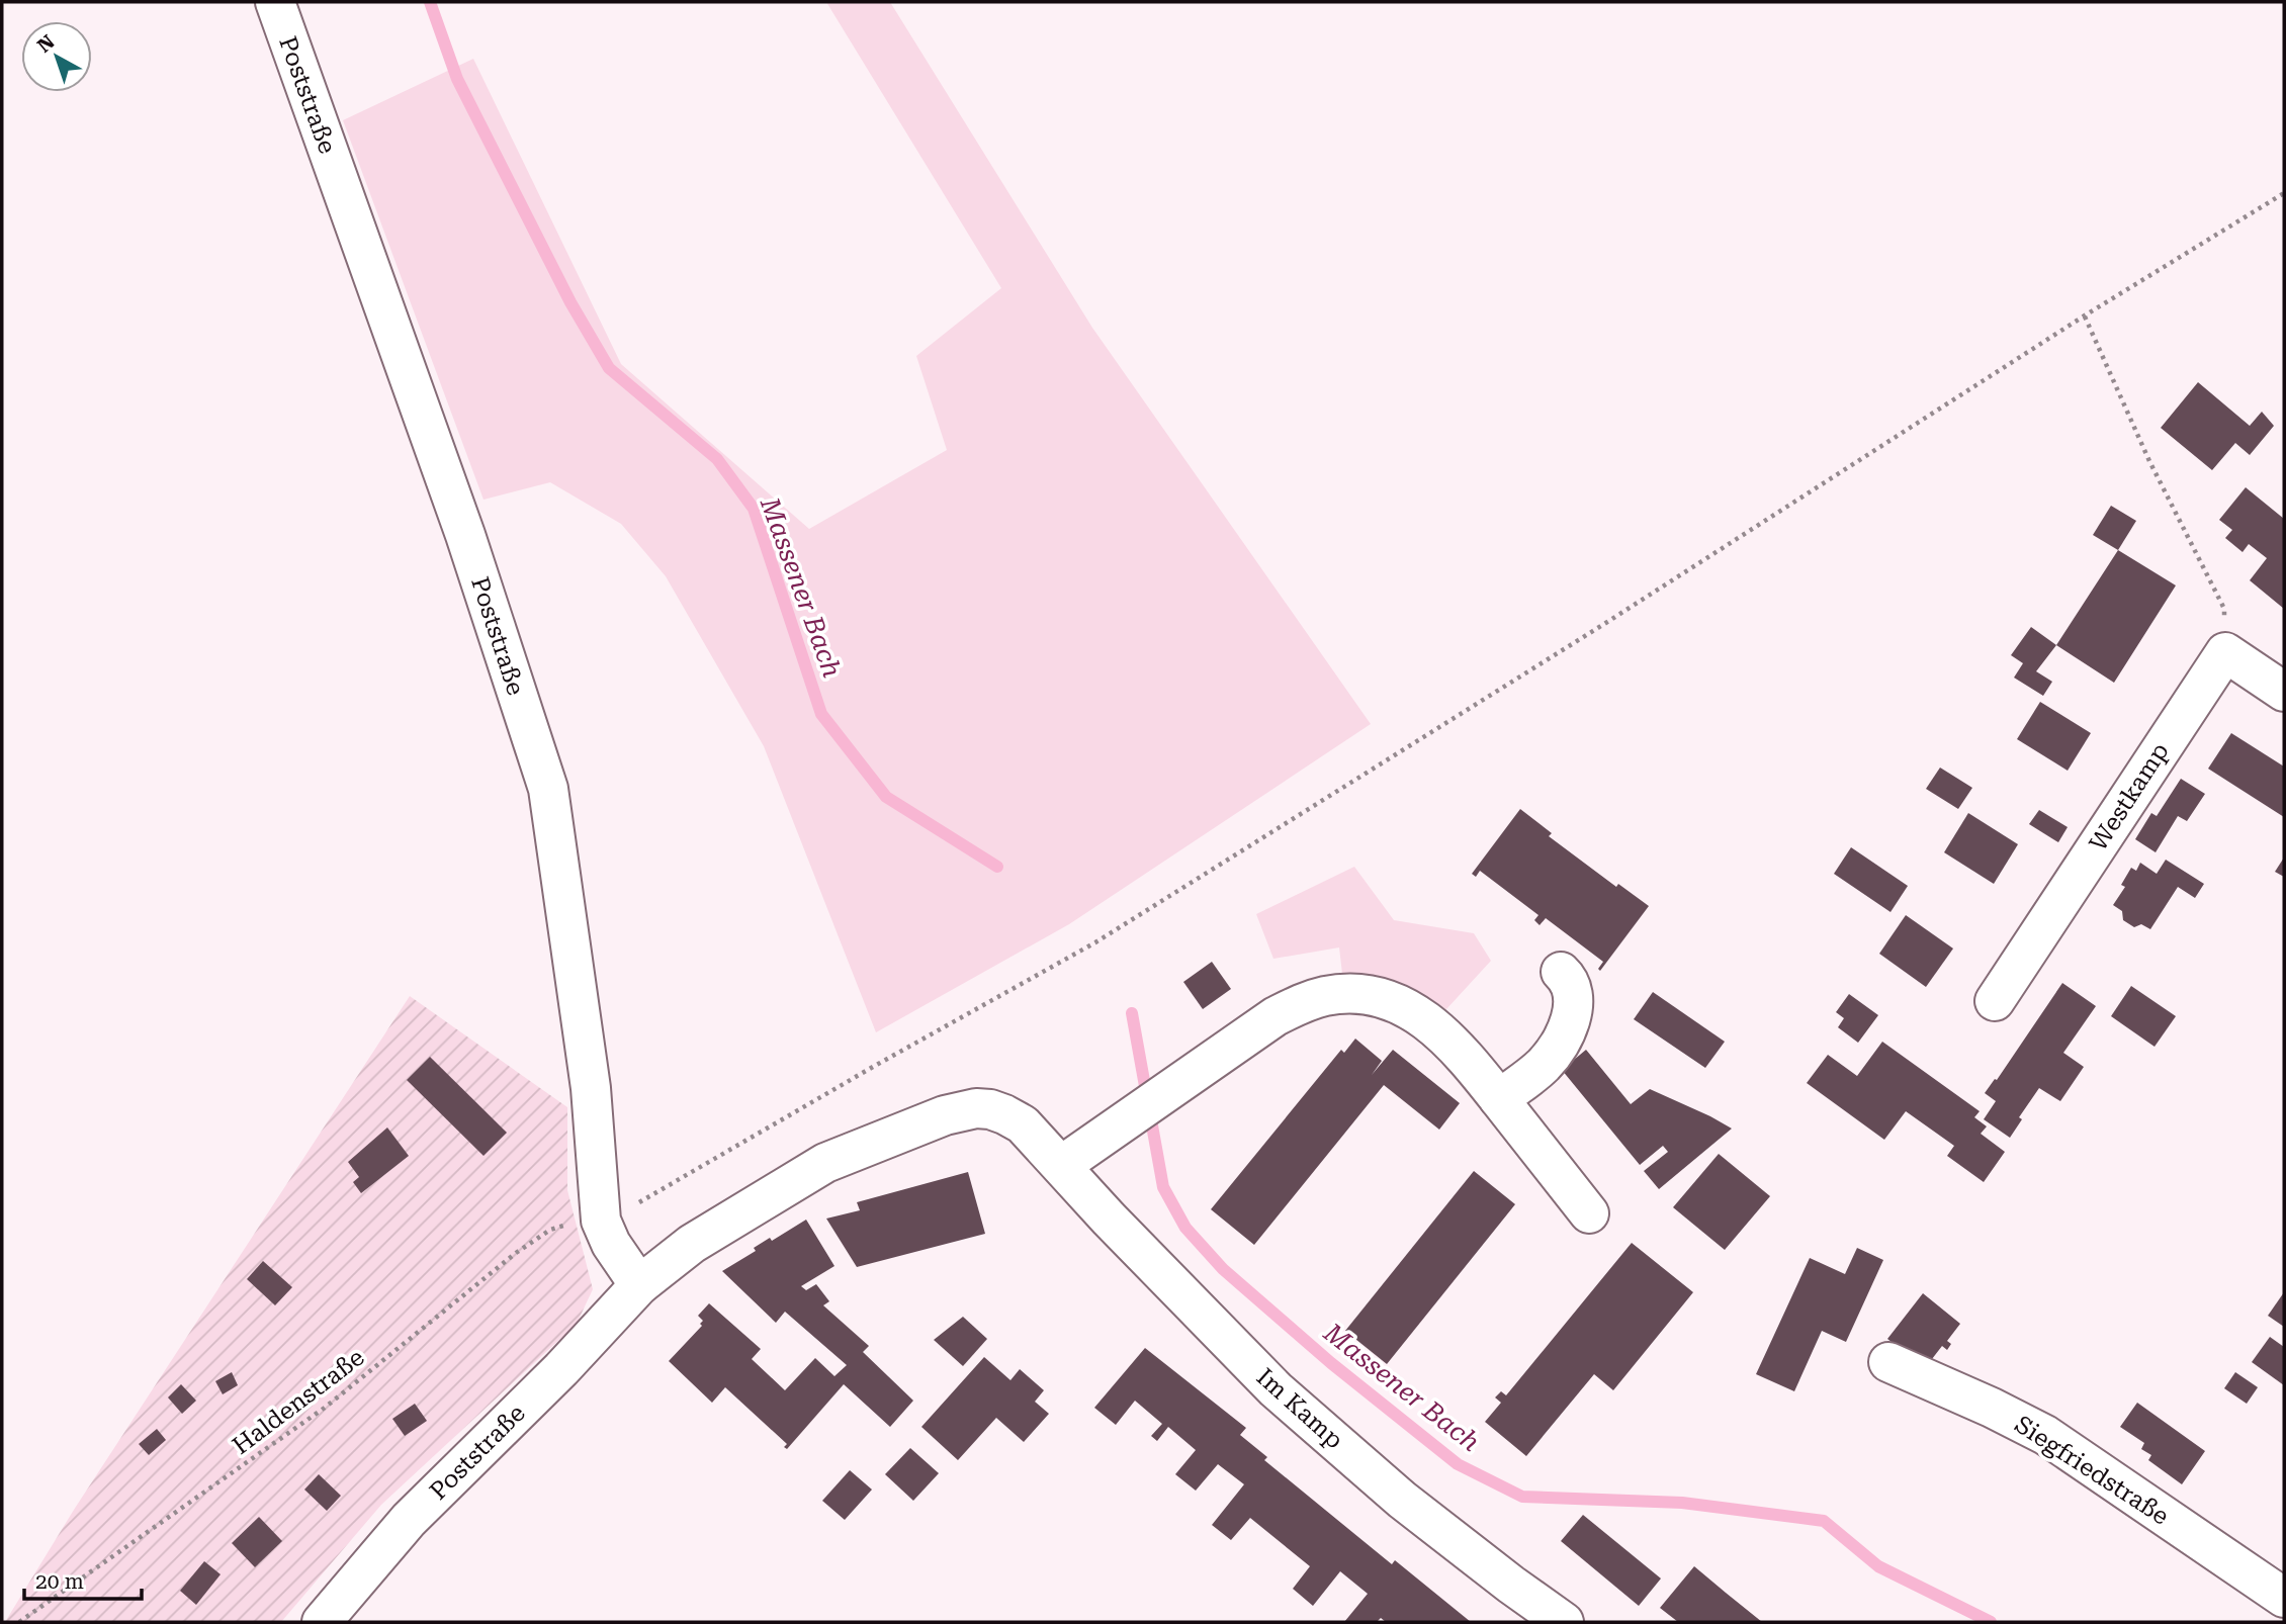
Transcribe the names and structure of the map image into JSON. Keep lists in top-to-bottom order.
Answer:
{
  "streets": {
    "street": [
      "Poststraße",
      "Westkamp",
      "Im Kamp",
      "Siegfriedstraße"
    ],
    "path": ["Haldenstraße"]
  },
  "crossings": [
    ["Poststraße", "Haldenstraße"],
    ["Poststraße", "Im Kamp"]
  ],
  "water": ["Massener Bach"],
  "scale_bar": "20 m",
  "north": "top left"
}
